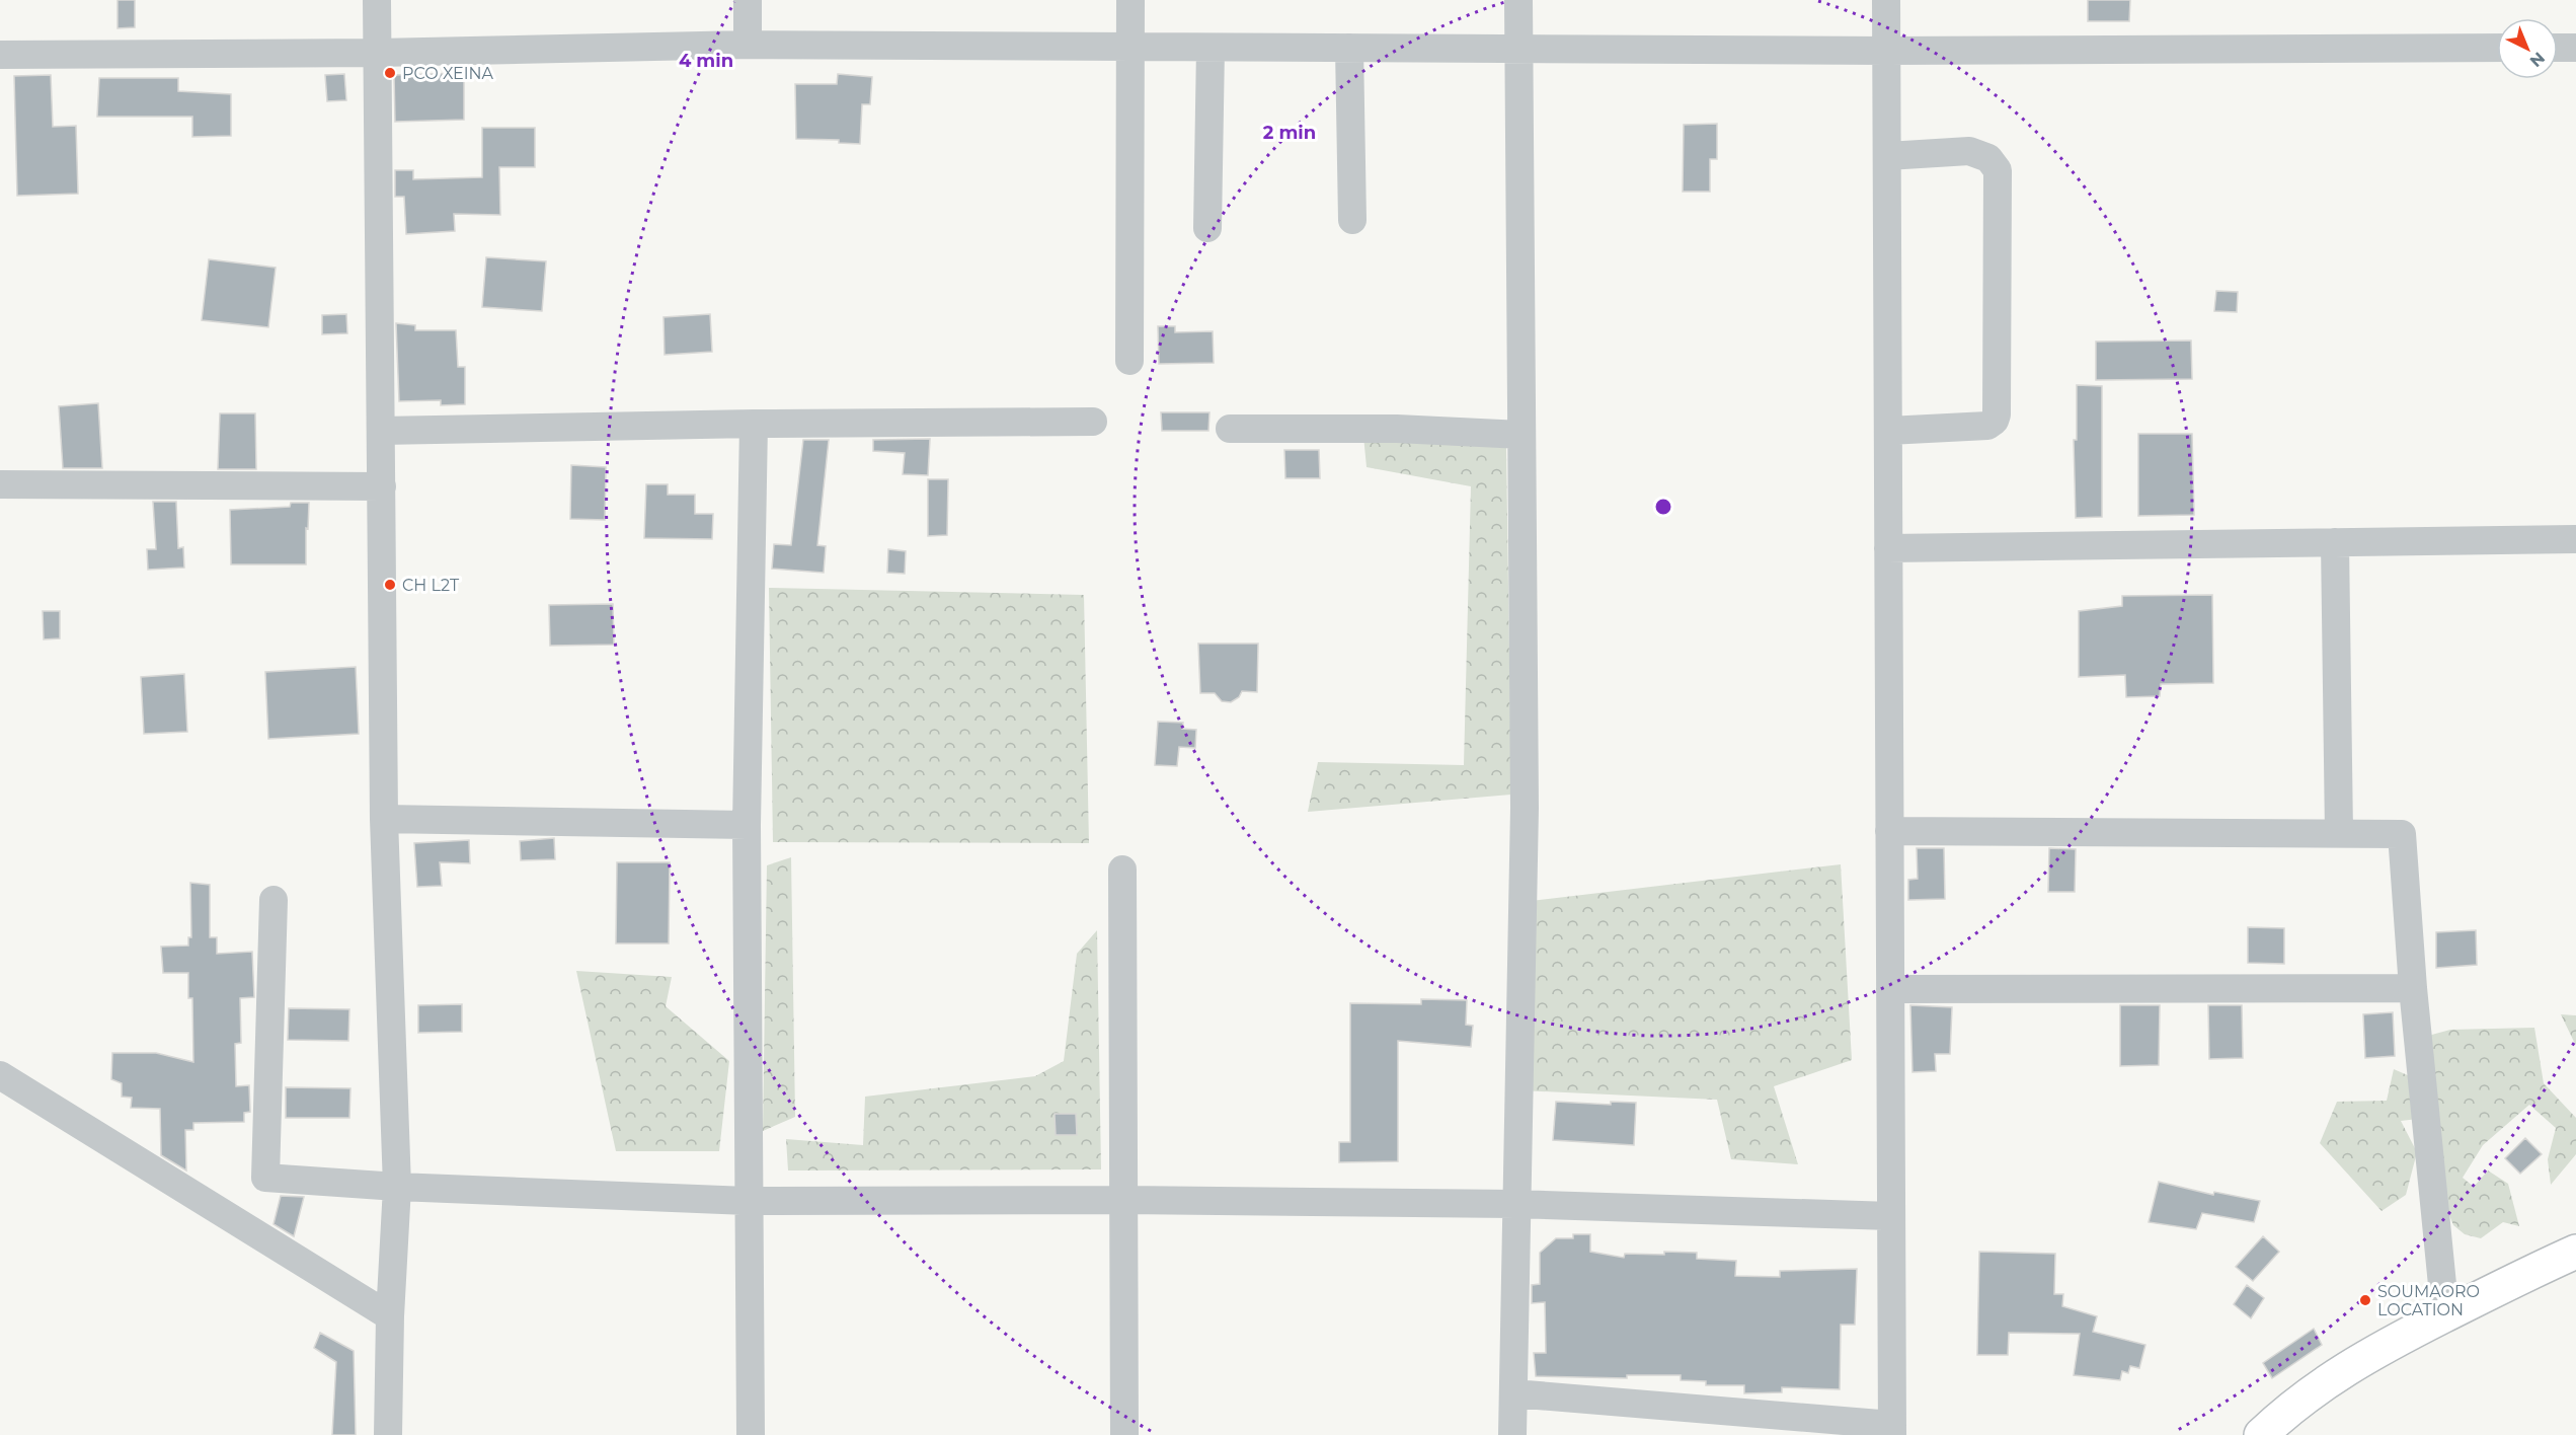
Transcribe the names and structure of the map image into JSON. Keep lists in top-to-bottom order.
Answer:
{
  "places": ["PCO XEINA", "CH L2T", "SOUMAORO LOCATION"],
  "north": "bottom right",
  "rings": ["4 min", "2 min"]
}
